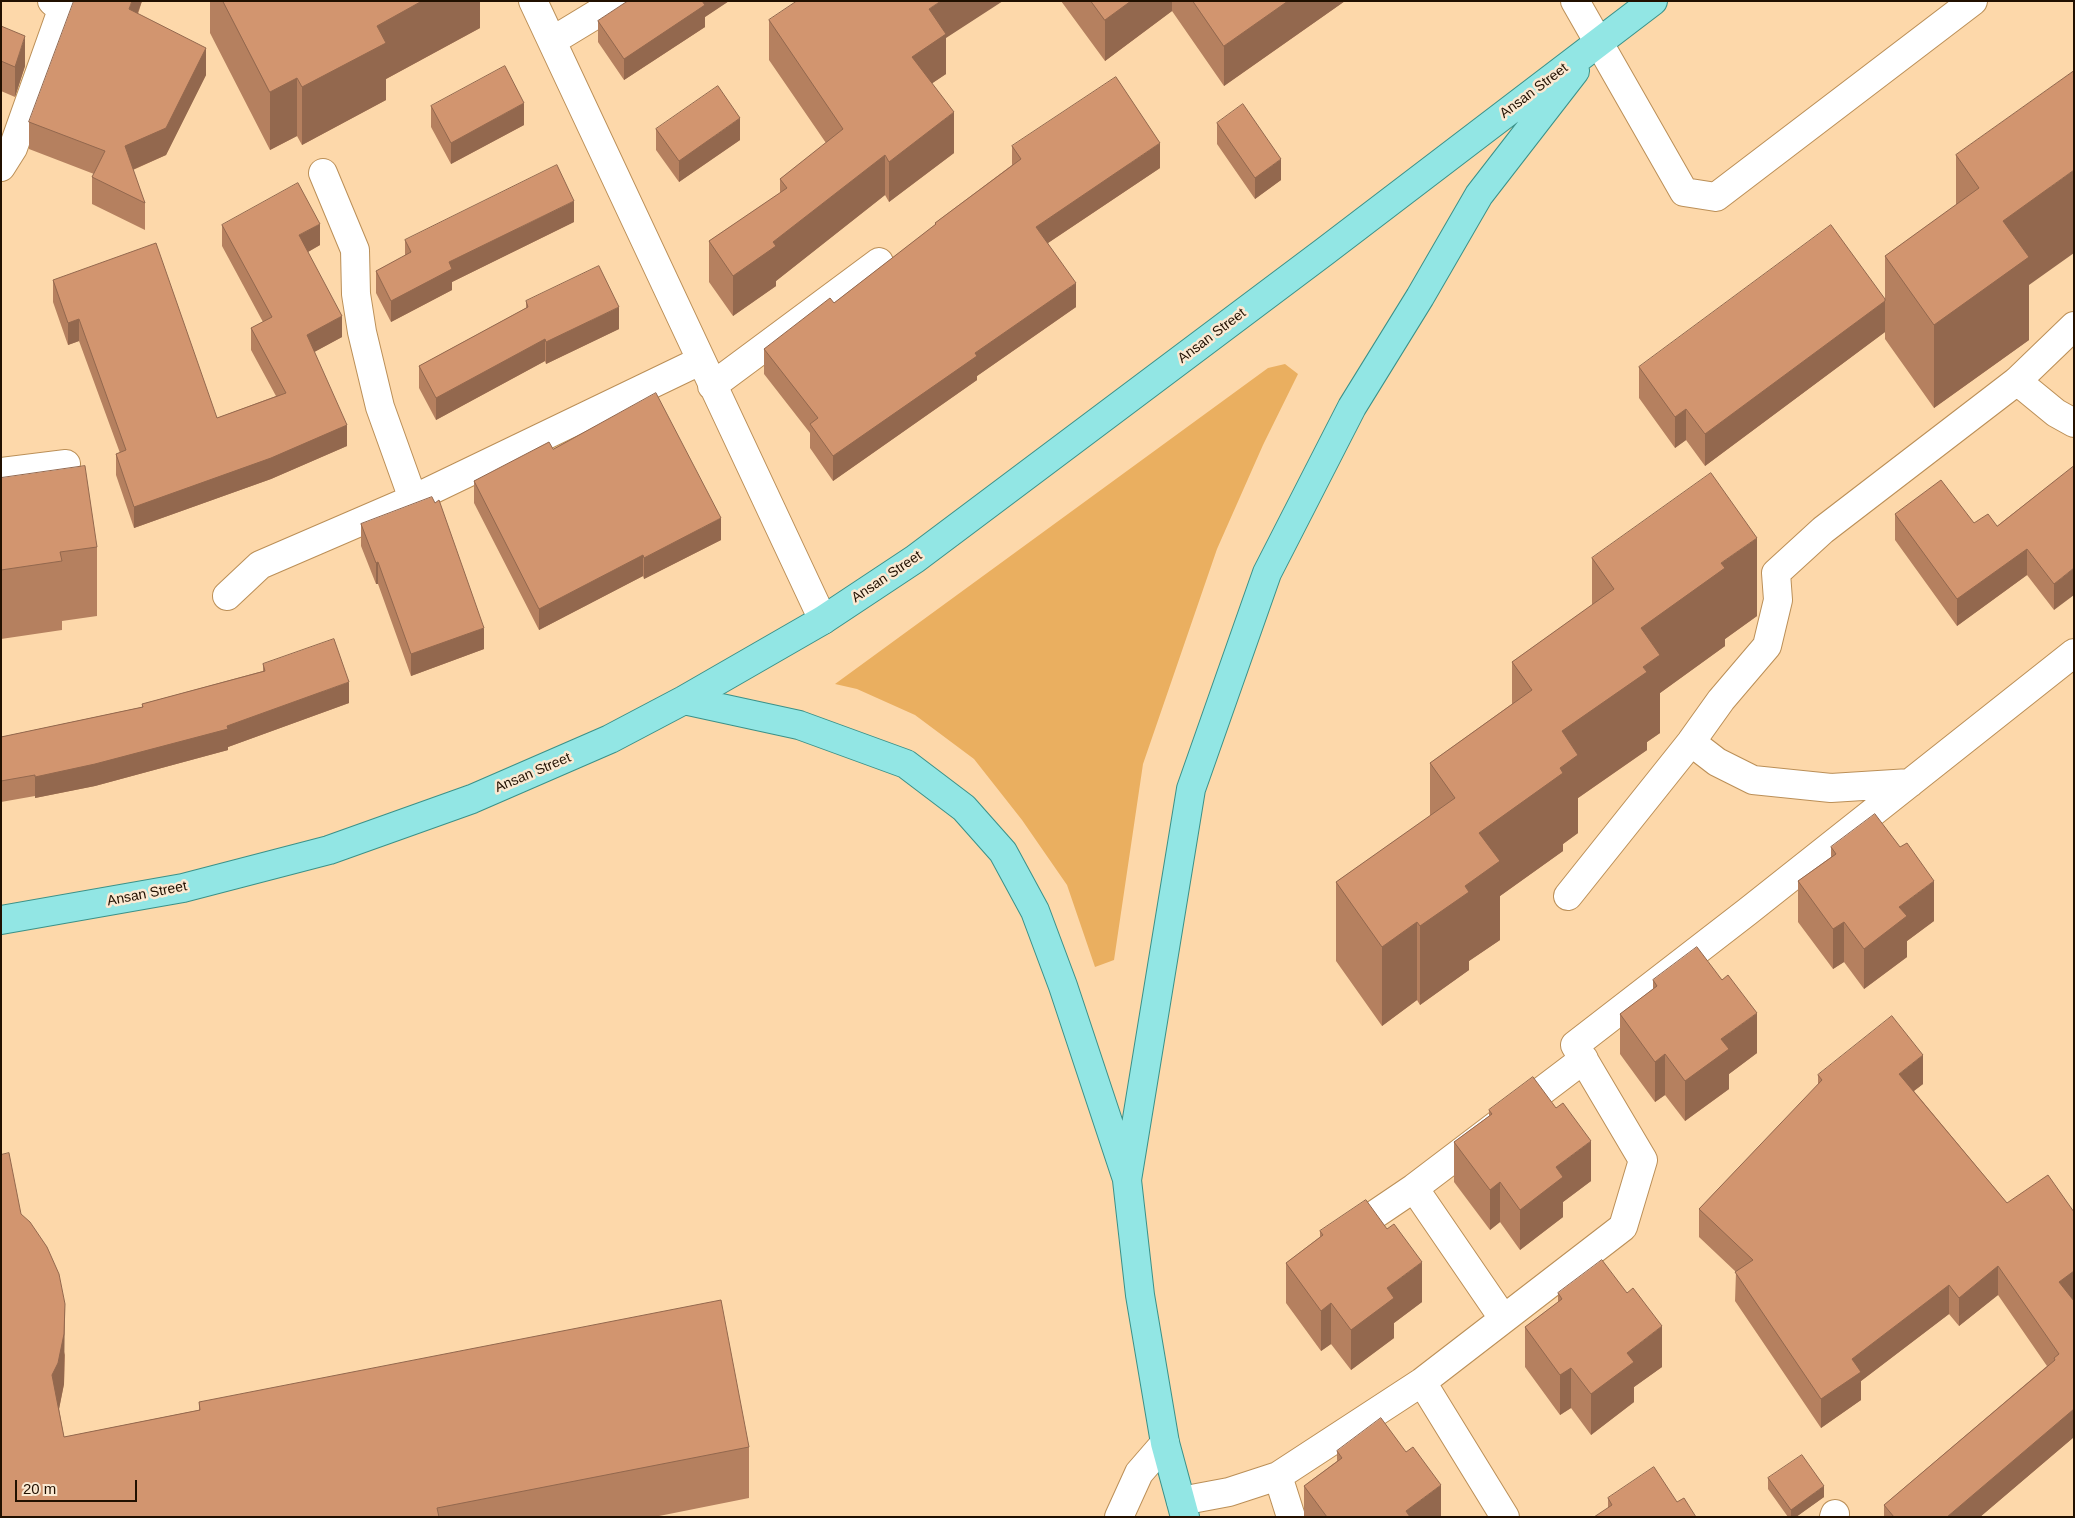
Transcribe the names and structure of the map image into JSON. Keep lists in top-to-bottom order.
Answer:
{
  "streets": {
    "main road": ["Ansan Street"]
  },
  "scale_bar": "20 m"
}
